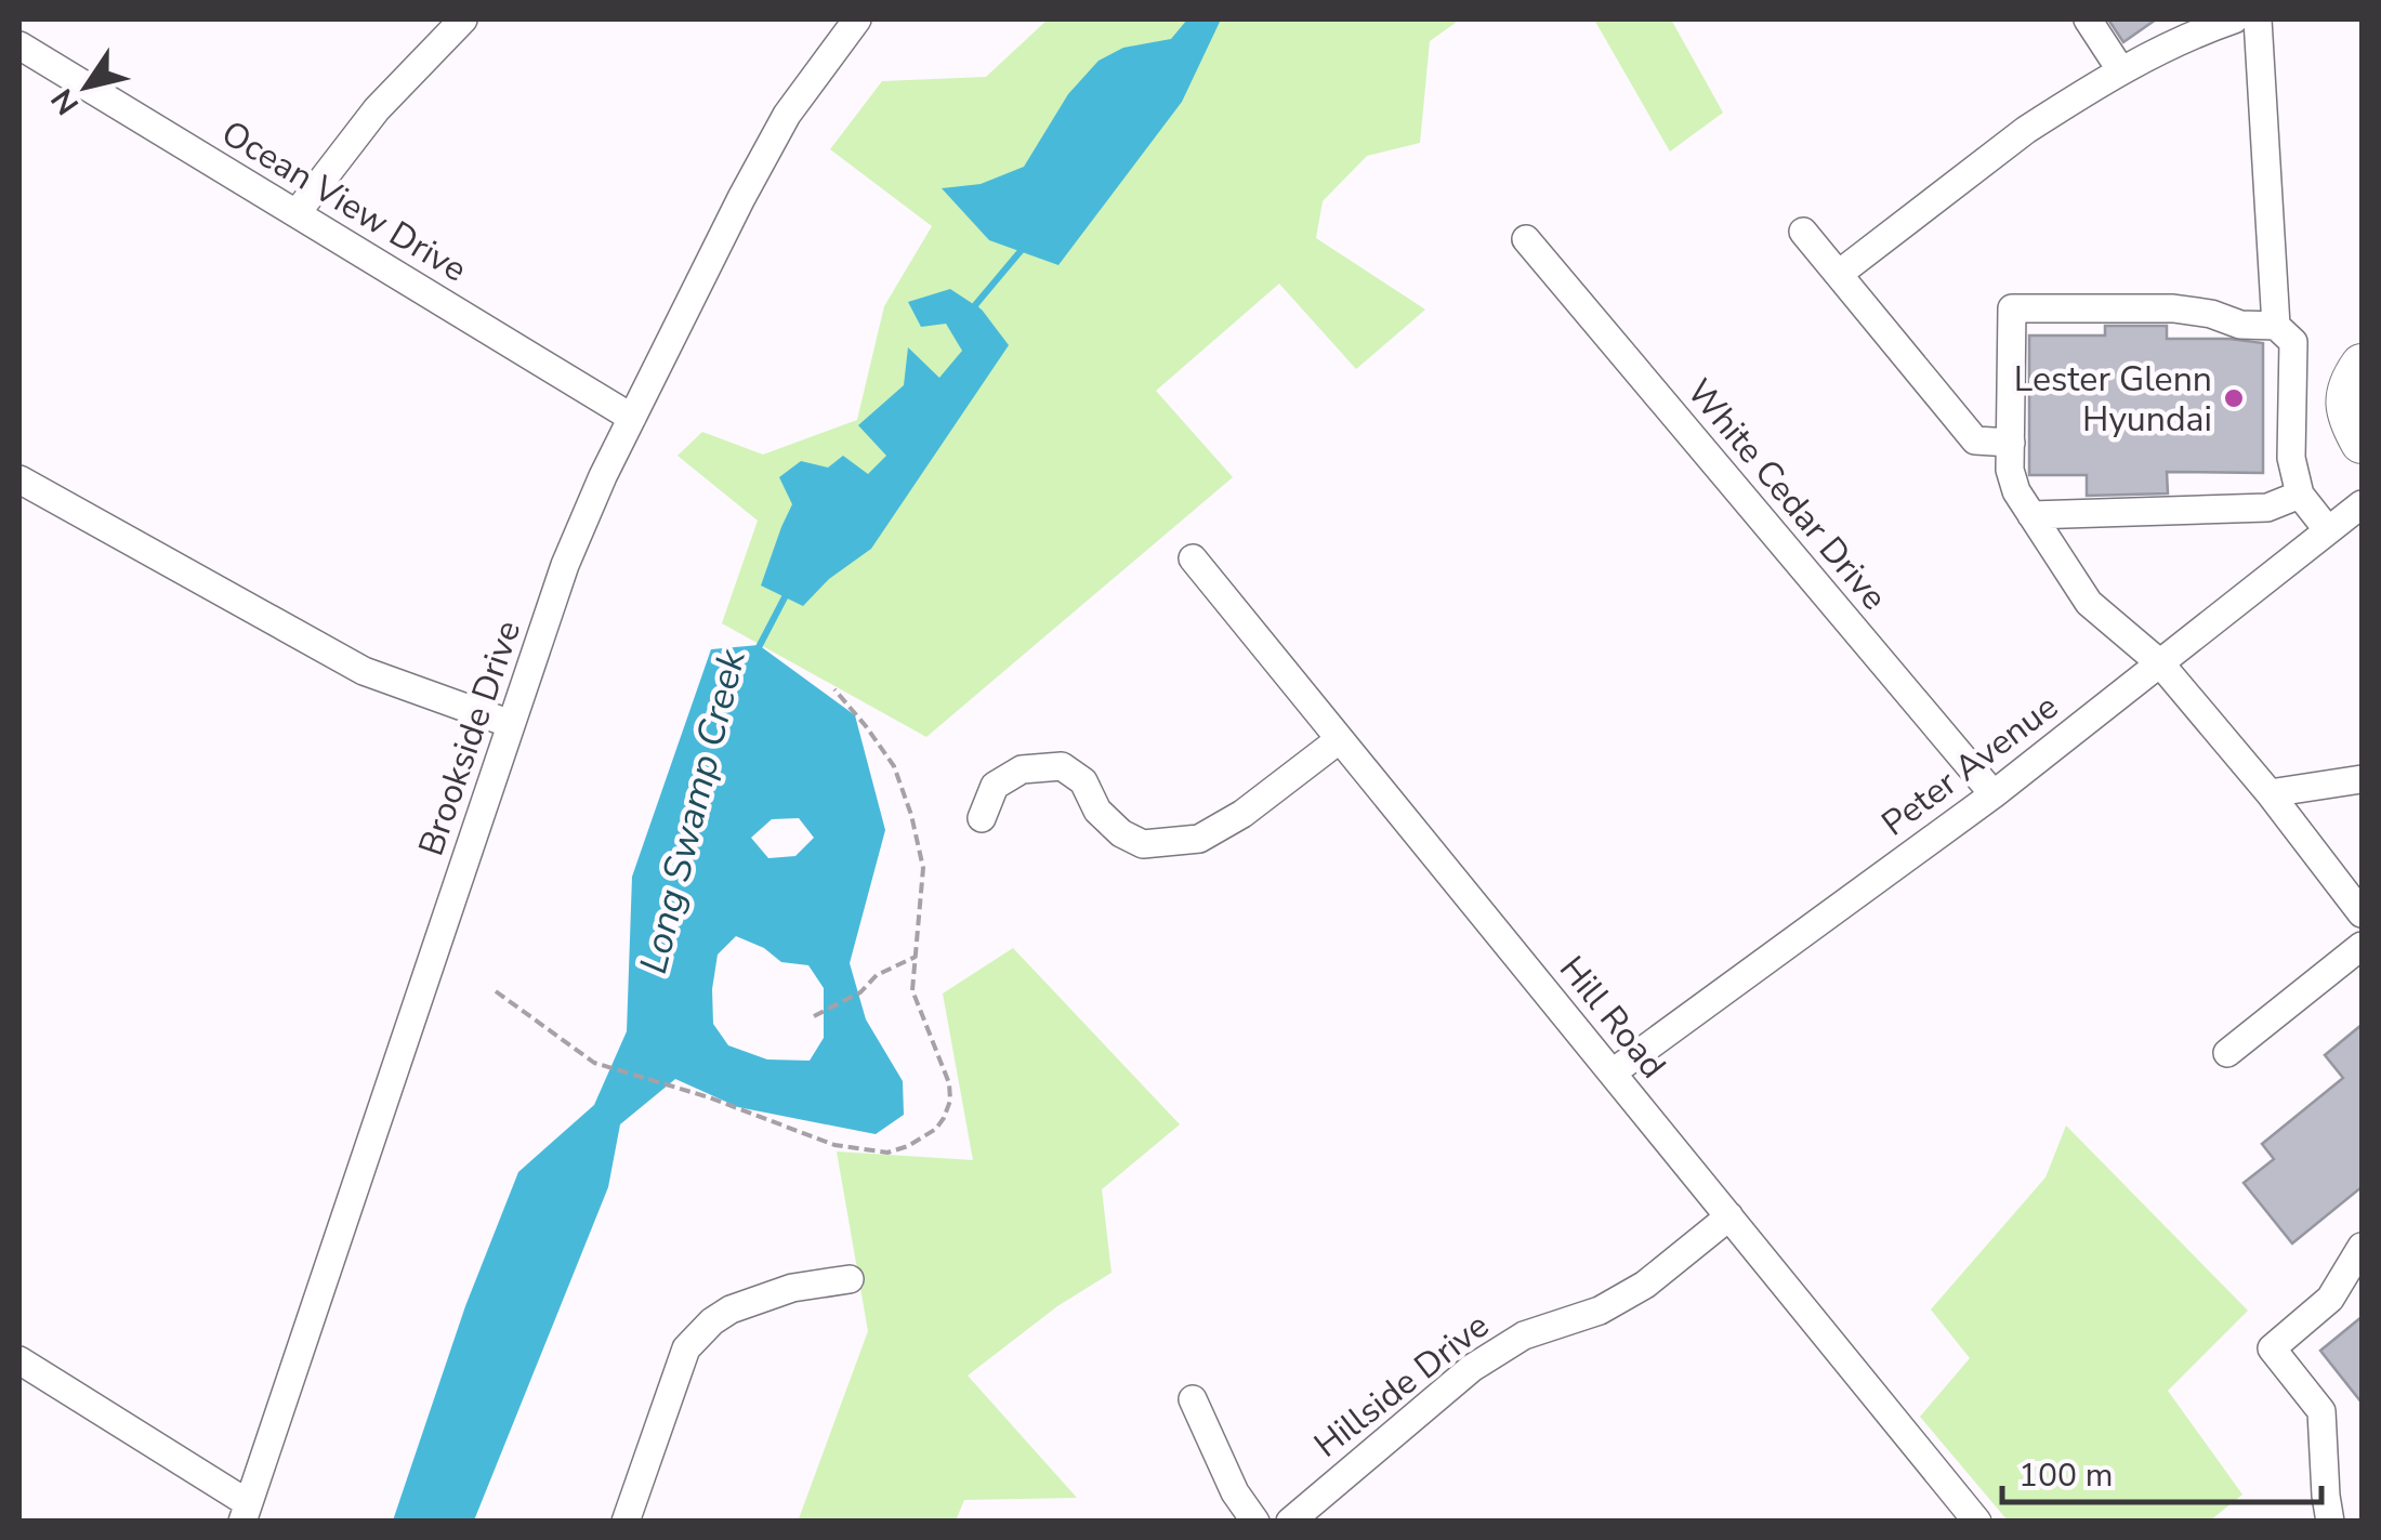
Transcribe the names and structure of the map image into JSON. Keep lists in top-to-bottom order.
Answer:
{
  "streets": {
    "street": [
      "Ocean View Drive",
      "White Cedar Drive",
      "Brookside Drive",
      "Peter Avenue",
      "Hill Road",
      "Hillside Drive"
    ]
  },
  "crossings": [
    ["Ocean View Drive", "Brookside Drive"],
    ["White Cedar Drive", "Peter Avenue"],
    ["Peter Avenue", "Hill Road"],
    ["Hill Road", "Hillside Drive"]
  ],
  "water": ["Long Swamp Creek"],
  "places": ["Lester Glenn Hyundai"],
  "scale_bar": "100 m",
  "north": "bottom left"
}
